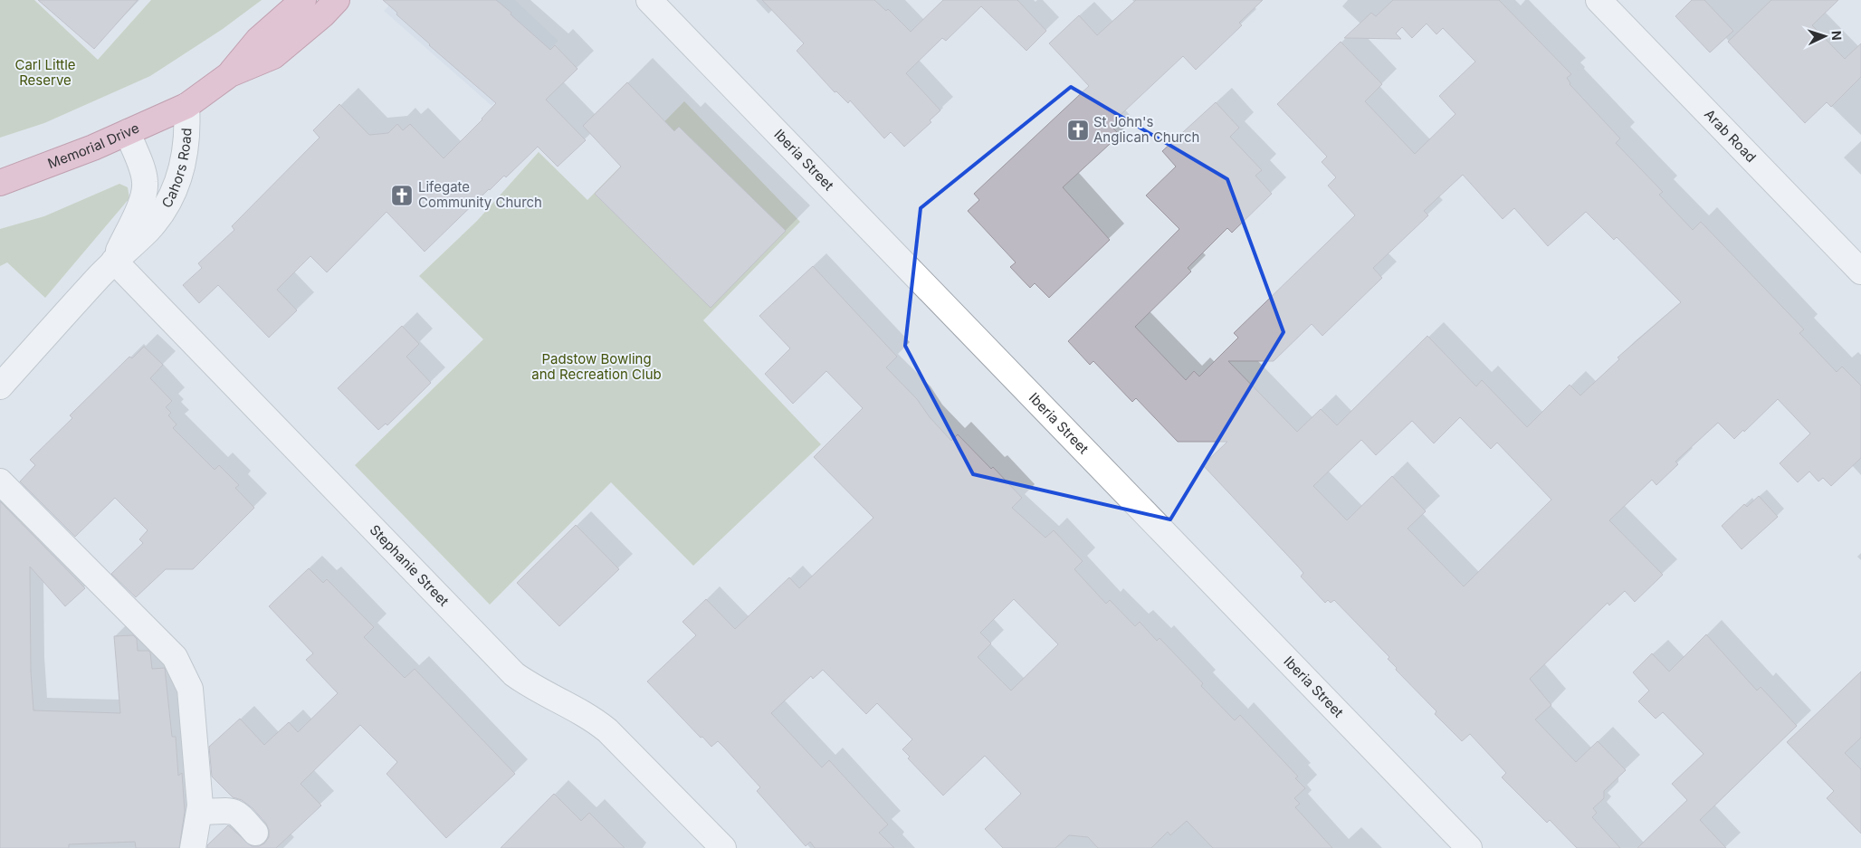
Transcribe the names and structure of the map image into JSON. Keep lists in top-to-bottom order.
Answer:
{
  "streets": {
    "main road": ["Memorial Drive", "Cahors Road"],
    "street": ["Arab Road", "Iberia Street", "Stephanie Street"]
  },
  "crossings": [
    ["Memorial Drive", "Cahors Road"],
    ["Cahors Road", "Stephanie Street"]
  ],
  "parks": ["Carl Little Reserve", "Padstow Bowling and Recreation Club"],
  "places": {
    "church": ["St John's Anglican Church", "Lifegate Community Church"]
  },
  "north": "right"
}
